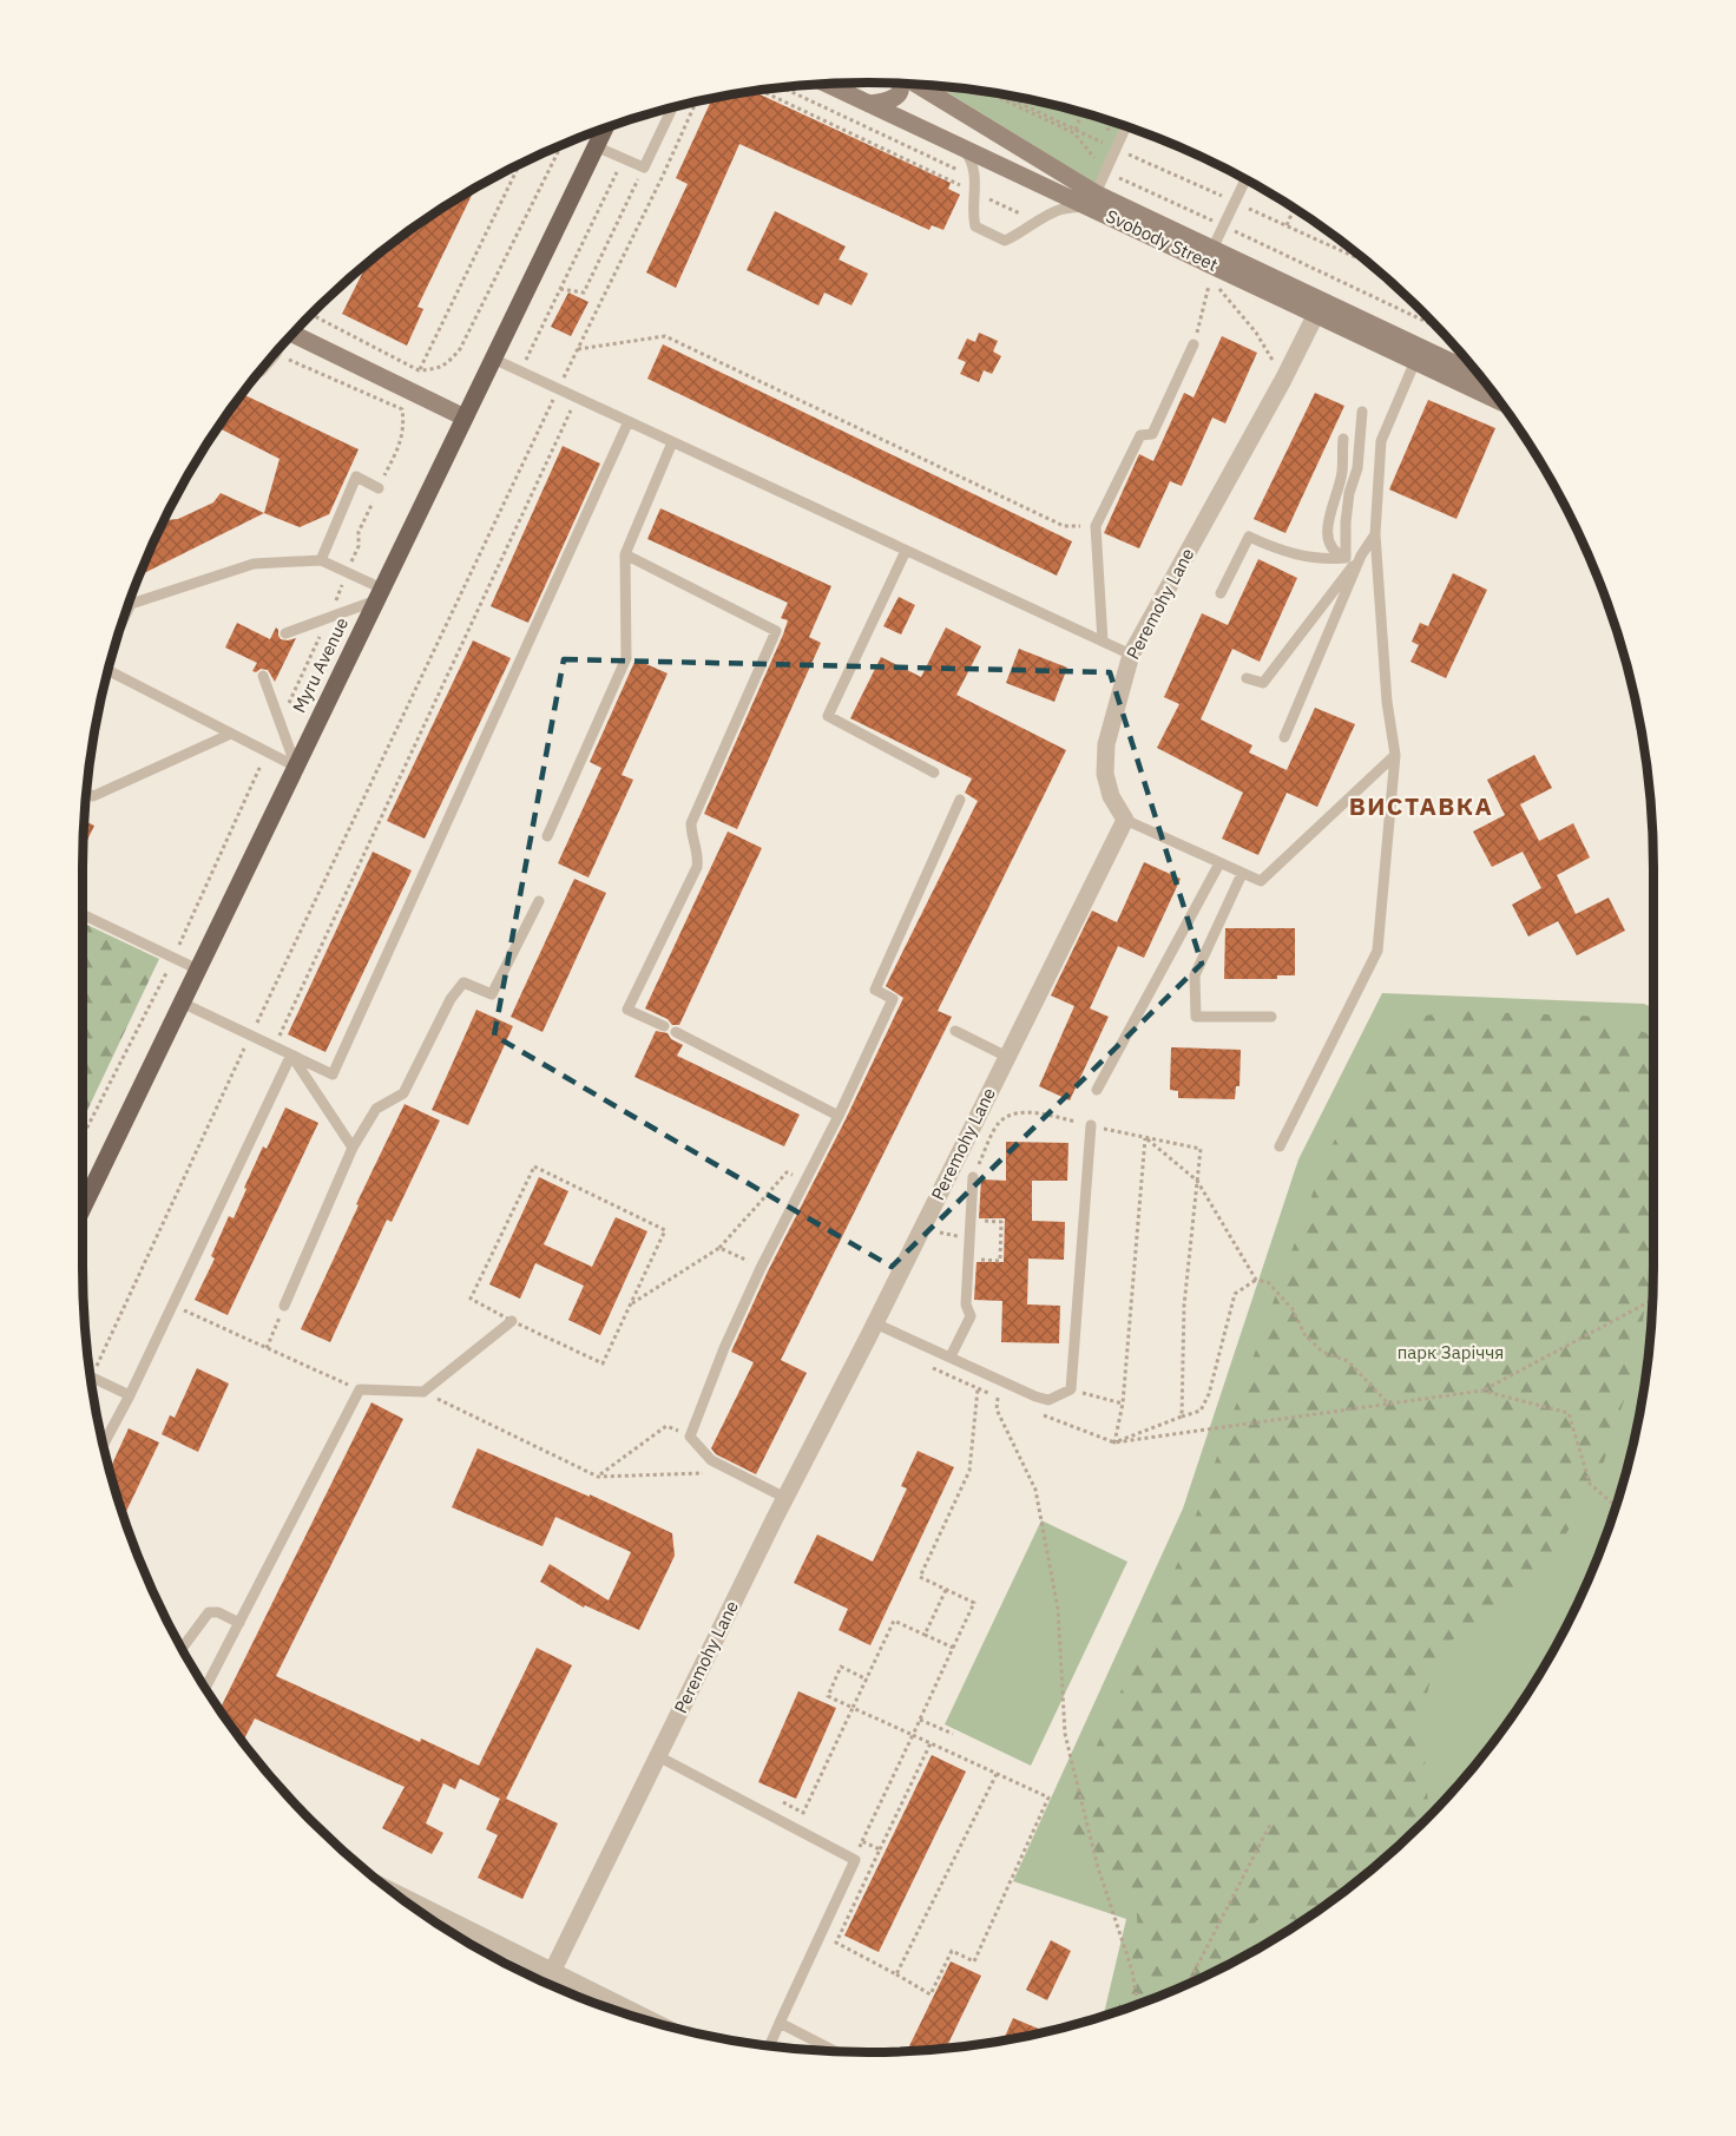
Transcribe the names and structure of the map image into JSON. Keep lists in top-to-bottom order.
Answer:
{
  "streets": {
    "main road": ["Svobody Street", "Myru Avenue"],
    "street": ["Peremohy Lane"]
  },
  "crossings": [
    ["Svobody Street", "Peremohy Lane"]
  ],
  "districts": ["ВИСТАВКА"],
  "parks": ["парк Заріччя"]
}
